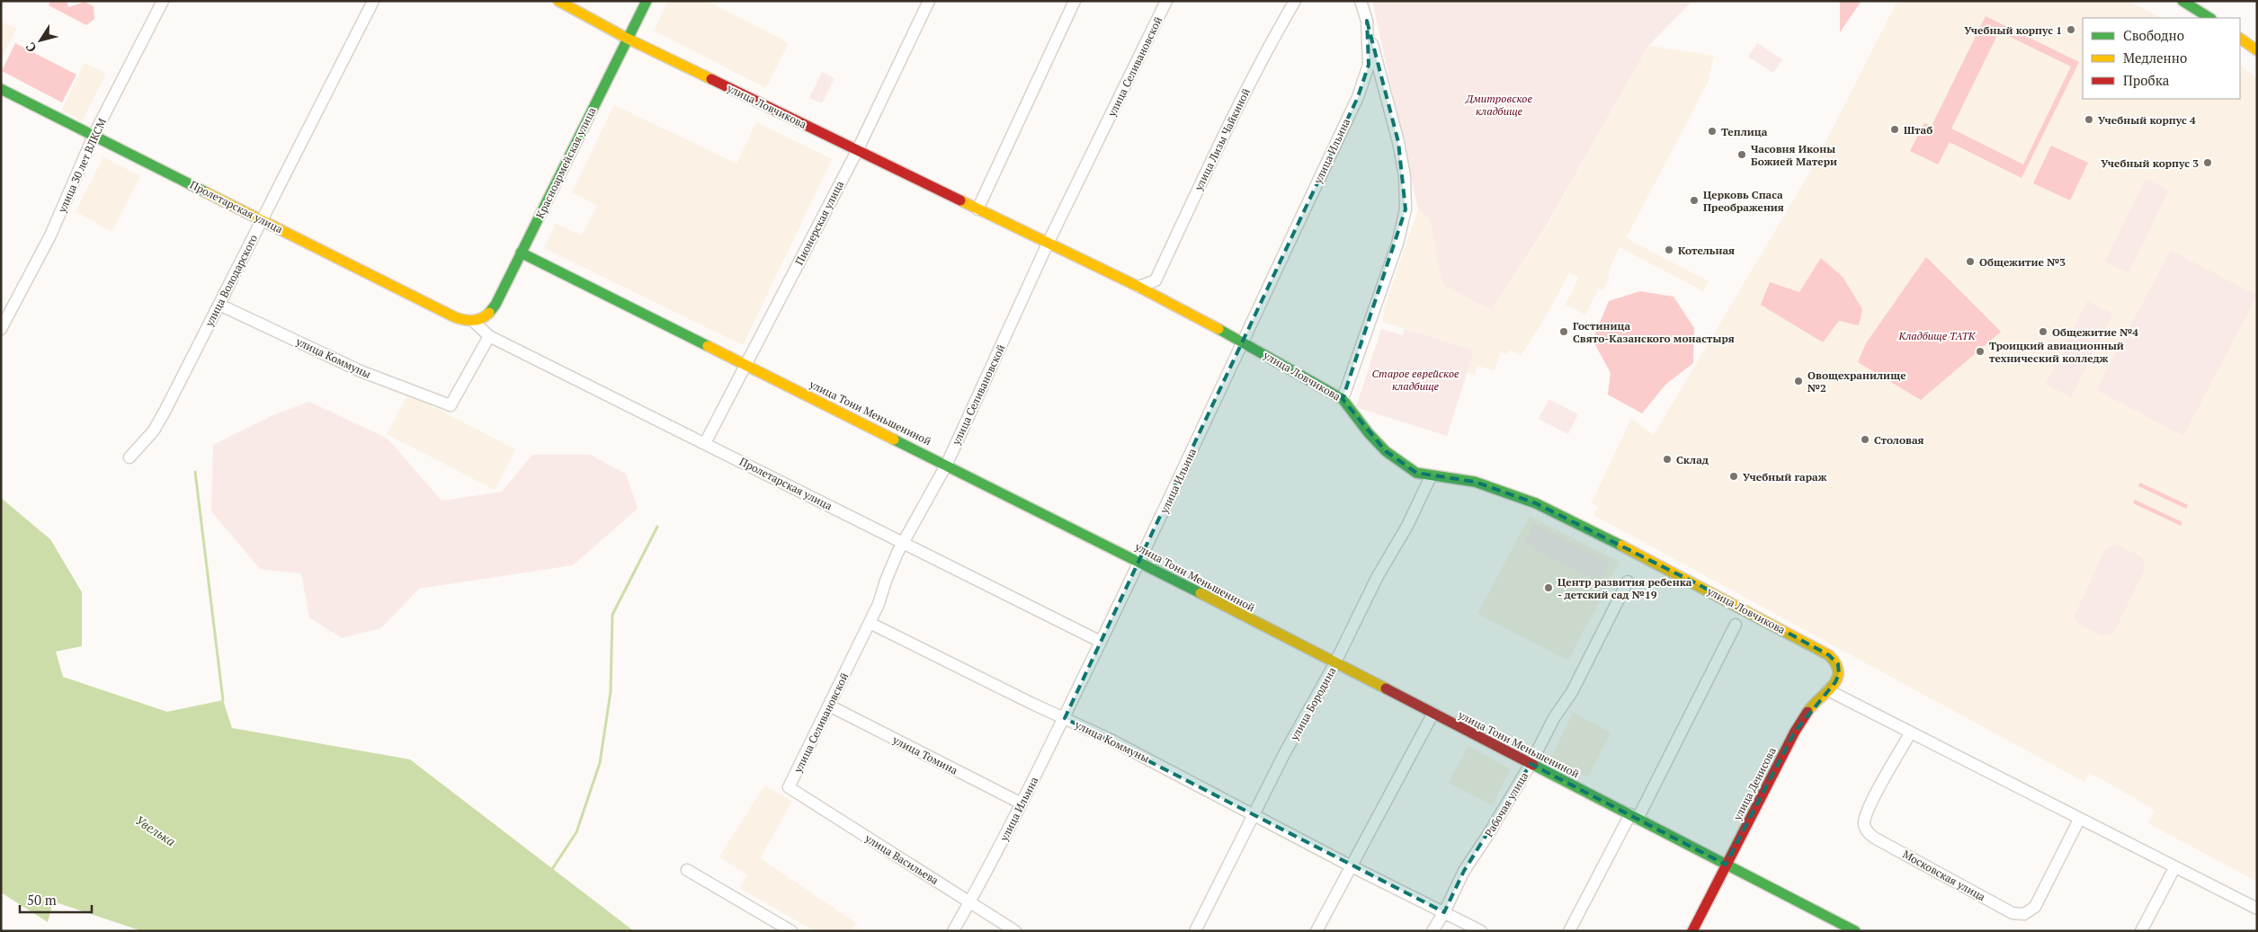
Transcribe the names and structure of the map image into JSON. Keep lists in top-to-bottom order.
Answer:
{
  "streets": {
    "street": [
      "улица Селивановской",
      "улица Ловчикова",
      "улица Лизы Чайкиной",
      "улица Ильина",
      "Красноармейская улица",
      "улица 30 лет ВЛКСМ",
      "Пролетарская улица",
      "Пионерская улица",
      "улица Володарского",
      "улица Коммуны",
      "улица Тони Меньшениной",
      "улица Бородина",
      "улица Томина",
      "улица Денисова",
      "Рабочая улица",
      "улица Васильева",
      "Московская улица"
    ]
  },
  "crossings": [
    ["улица Селивановской", "улица Ловчикова"],
    ["улица Селивановской", "Пролетарская улица"],
    ["улица Селивановской", "улица Коммуны"],
    ["улица Селивановской", "улица Тони Меньшениной"],
    ["улица Селивановской", "улица Томина"],
    ["улица Селивановской", "улица Васильева"],
    ["улица Ловчикова", "улица Ильина"],
    ["улица Ловчикова", "Красноармейская улица"],
    ["улица Ловчикова", "Пионерская улица"],
    ["улица Ловчикова", "улица Бородина"],
    ["улица Ловчикова", "улица Денисова"],
    ["улица Ильина", "Пролетарская улица"],
    ["улица Ильина", "улица Коммуны"],
    ["улица Ильина", "улица Тони Меньшениной"],
    ["улица Ильина", "улица Томина"],
    ["улица Ильина", "улица Васильева"],
    ["Красноармейская улица", "Пролетарская улица"],
    ["Красноармейская улица", "улица Тони Меньшениной"],
    ["улица 30 лет ВЛКСМ", "Пролетарская улица"],
    ["Пролетарская улица", "Пионерская улица"],
    ["Пролетарская улица", "улица Володарского"],
    ["Пролетарская улица", "улица Коммуны"],
    ["Пионерская улица", "улица Тони Меньшениной"],
    ["улица Володарского", "улица Коммуны"],
    ["улица Коммуны", "улица Бородина"],
    ["улица Коммуны", "Рабочая улица"],
    ["улица Тони Меньшениной", "улица Бородина"],
    ["улица Тони Меньшениной", "улица Денисова"],
    ["улица Тони Меньшениной", "Рабочая улица"]
  ],
  "water": ["Увелька"],
  "parks": ["Дмитровское кладбище", "Кладбище ТАТК", "Старое еврейское кладбище"],
  "places": [
    "Учебный корпус 1",
    "Учебный корпус 4",
    "Штаб",
    "Теплица",
    "Часовня Иконы Божией Матери",
    "Учебный корпус 3",
    "Церковь Спаса Преображения",
    "Котельная",
    "Общежитие №3",
    "Гостиница Свято-Казанского монастыря",
    "Общежитие №4",
    "Троицкий авиационный технический колледж",
    "Овощехранилище №2",
    "Столовая",
    "Склад",
    "Учебный гараж",
    "Центр развития ребенка - детский сад №19"
  ],
  "legend": ["Свободно", "Медленно", "Пробка"],
  "scale_bar": "50 m",
  "north": "bottom left"
}
